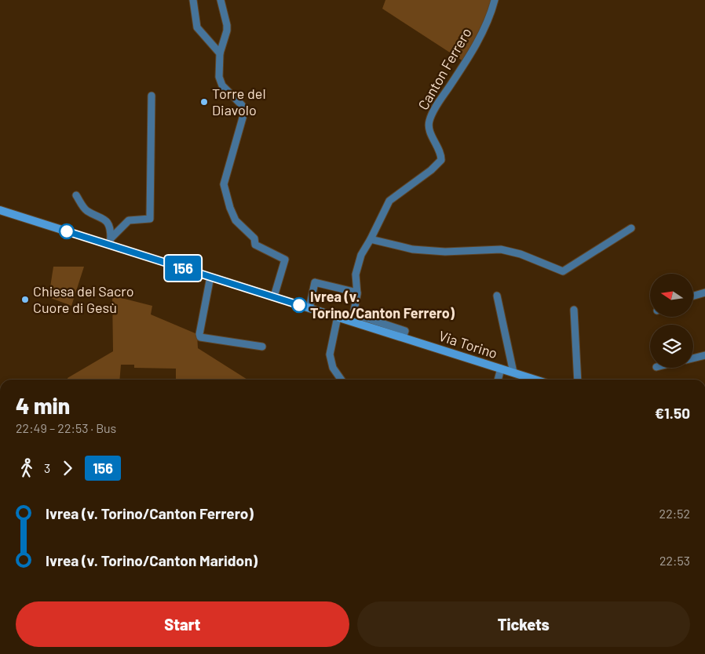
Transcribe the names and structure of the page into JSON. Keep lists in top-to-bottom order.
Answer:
{
  "streets": {
    "street": ["Canton Ferrero", "Via Torino"]
  },
  "crossings": [
    ["Canton Ferrero", "Via Torino"]
  ],
  "places": ["Torre del Diavolo", "Chiesa del Sacro Cuore di Gesù", "Ivrea (v. Torino/Canton Ferrero)"],
  "lines": ["bus line 156"],
  "north": "left",
  "page": {
    "on_map": "156",
    "heading": ["4 min", "22:49 – 22:53 · Bus", "€1.50"],
    "legs": ["3", "156"],
    "list": [
      {
        "name": "Ivrea (v. Torino/Canton Ferrero)",
        "value": "22:52"
      },
      {
        "name": "Ivrea (v. Torino/Canton Maridon)",
        "value": "22:53"
      }
    ],
    "buttons": ["Start", "Tickets"]
  }
}
